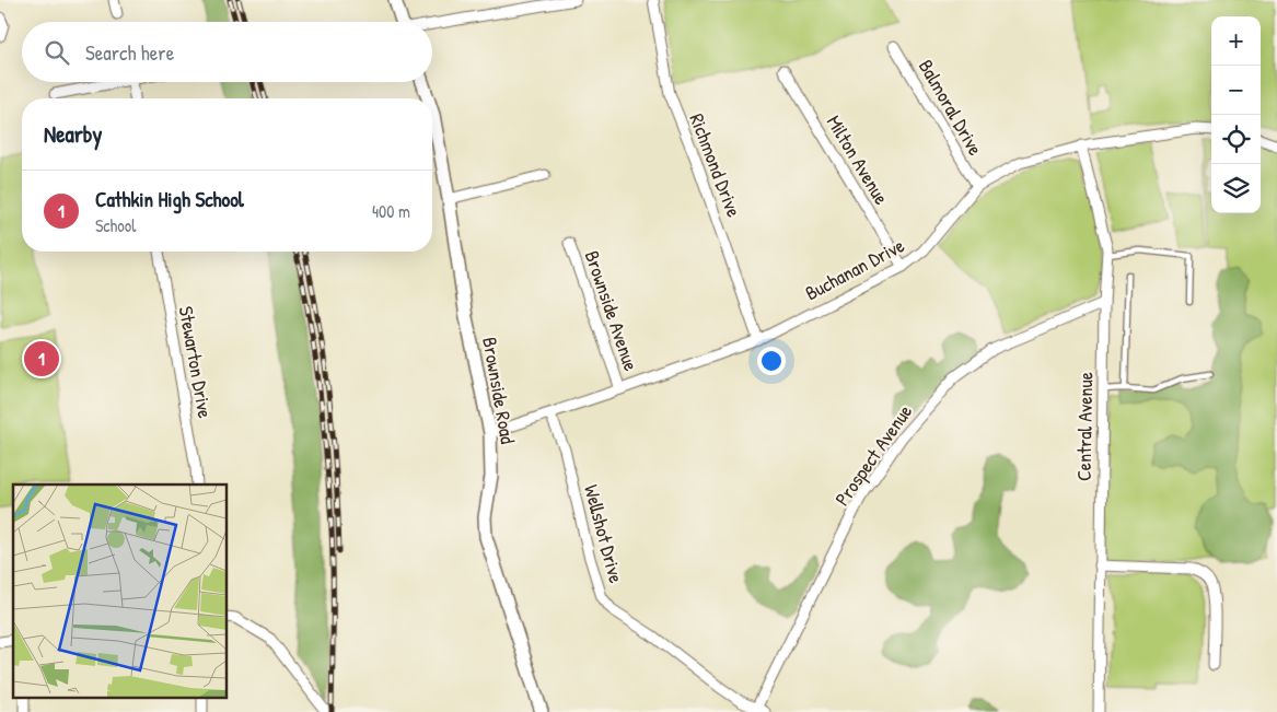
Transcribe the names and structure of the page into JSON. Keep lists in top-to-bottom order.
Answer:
{
  "streets": {
    "street": [
      "Balmoral Drive",
      "Milton Avenue",
      "Richmond Drive",
      "Buchanan Drive",
      "Brownside Avenue",
      "Stewarton Drive",
      "Brownside Road",
      "Central Avenue",
      "Prospect Avenue",
      "Wellshot Drive"
    ]
  },
  "crossings": [
    ["Balmoral Drive", "Buchanan Drive"],
    ["Milton Avenue", "Buchanan Drive"],
    ["Richmond Drive", "Buchanan Drive"],
    ["Buchanan Drive", "Brownside Avenue"],
    ["Buchanan Drive", "Brownside Road"],
    ["Buchanan Drive", "Central Avenue"],
    ["Buchanan Drive", "Wellshot Drive"],
    ["Central Avenue", "Prospect Avenue"],
    ["Prospect Avenue", "Wellshot Drive"]
  ],
  "page": {
    "map_buttons": ["+", "−"],
    "search": "Search here",
    "heading": "Nearby",
    "list": [
      {
        "mark": "1",
        "name": "Cathkin High School",
        "note": "School",
        "value": "400 m"
      }
    ],
    "pins": "1"
  }
}
